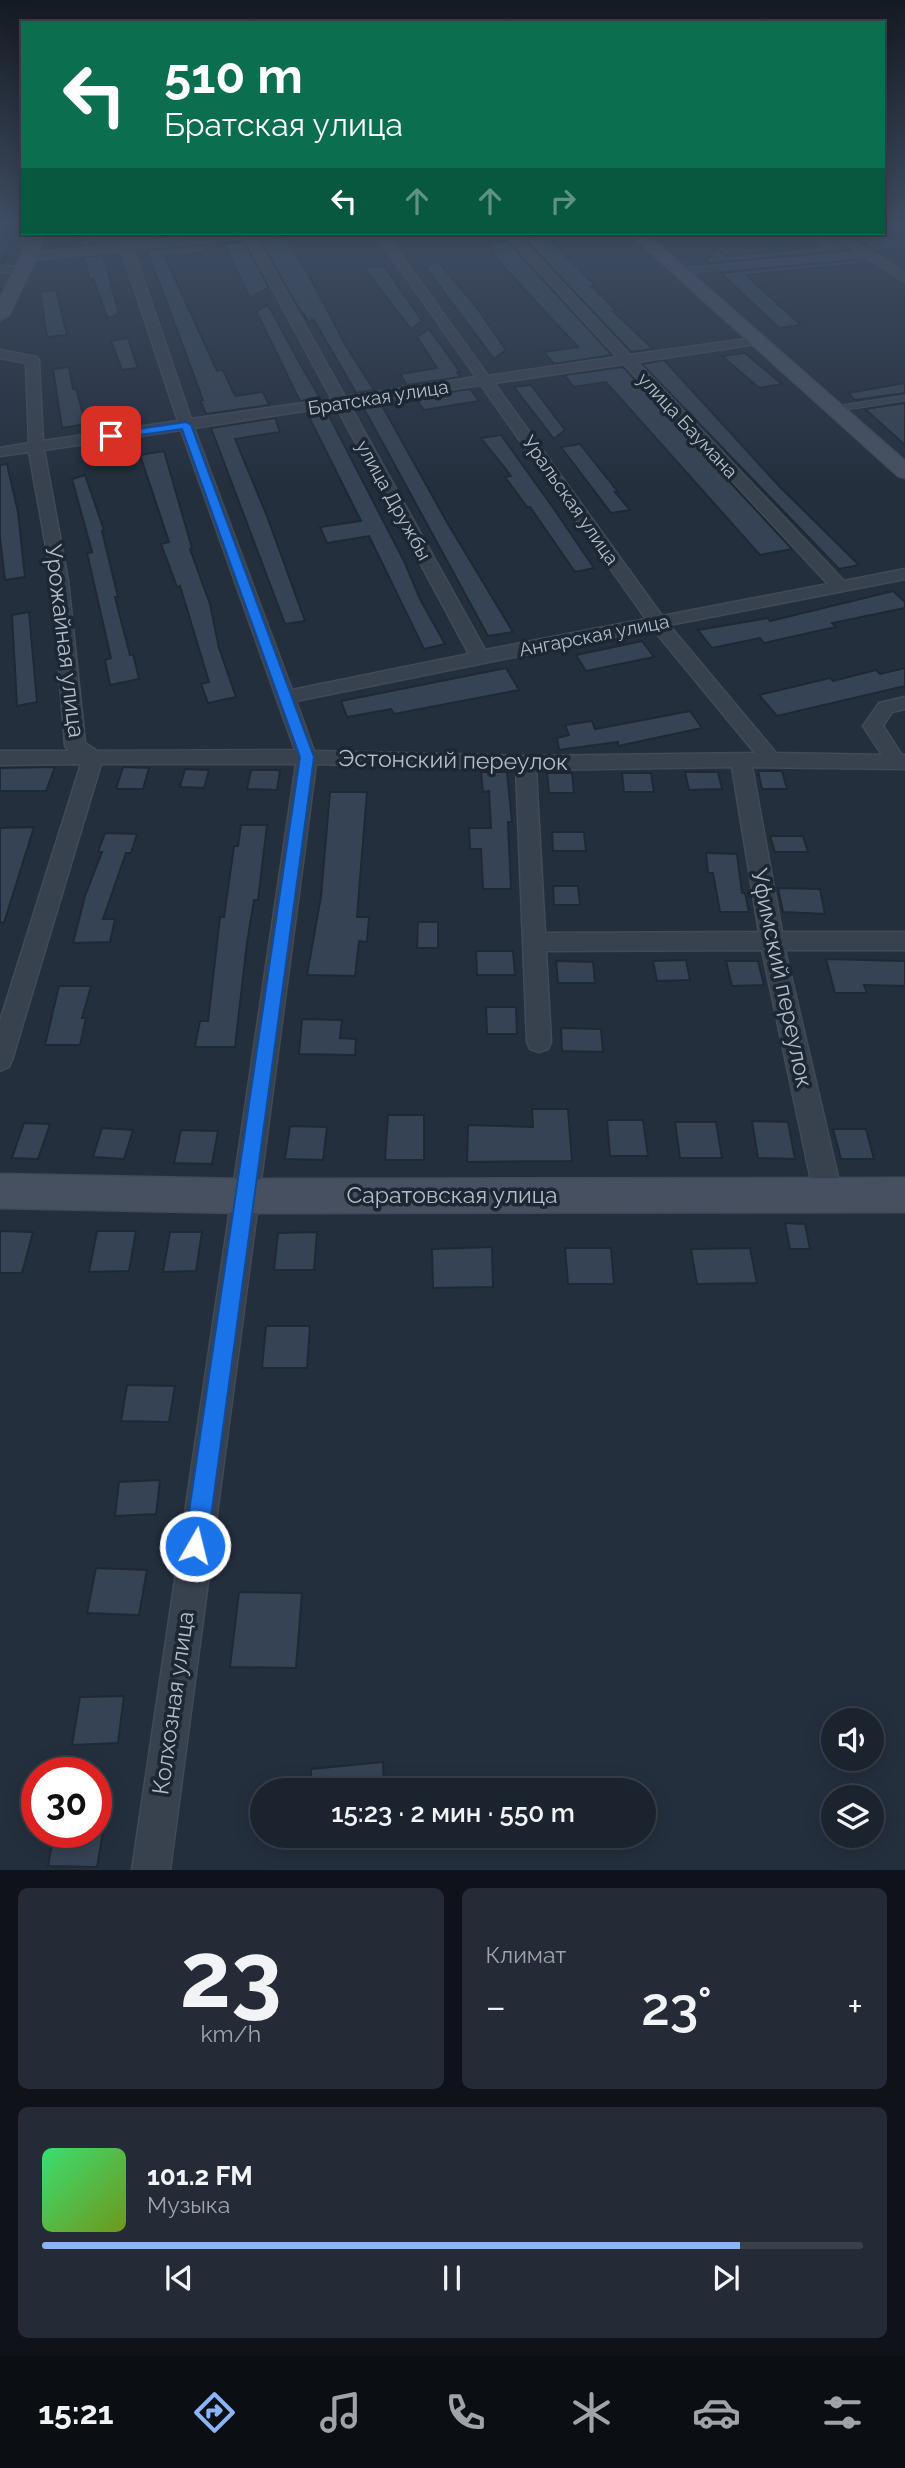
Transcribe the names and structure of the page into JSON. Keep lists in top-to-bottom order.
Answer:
{
  "streets": {
    "street": [
      "Братская улица",
      "улица Баумана",
      "улица Дружбы",
      "Уральская улица",
      "Ангарская улица",
      "Урожайная улица",
      "Эстонский переулок",
      "Уфимский переулок",
      "Саратовская улица",
      "Колхозная улица"
    ]
  },
  "crossings": [
    ["Братская улица", "улица Баумана"],
    ["Братская улица", "улица Дружбы"],
    ["Братская улица", "Уральская улица"],
    ["Братская улица", "Урожайная улица"],
    ["Братская улица", "Колхозная улица"],
    ["улица Баумана", "Ангарская улица"],
    ["улица Дружбы", "Ангарская улица"],
    ["Уральская улица", "Ангарская улица"],
    ["Уральская улица", "Эстонский переулок"],
    ["Ангарская улица", "Колхозная улица"],
    ["Урожайная улица", "Эстонский переулок"],
    ["Эстонский переулок", "Уфимский переулок"],
    ["Эстонский переулок", "Колхозная улица"],
    ["Уфимский переулок", "Саратовская улица"],
    ["Саратовская улица", "Колхозная улица"]
  ],
  "page": {
    "turn": ["510 m", "Братская улица"],
    "limit": "30",
    "trip": "15:23 · 2 мин · 550 m",
    "tile": [
      ["23", "km/h"],
      "Климат"
    ],
    "heat": ["−", "23°", "+"],
    "song": ["101.2 FM", "Музыка"],
    "tabs": "15:21"
  }
}
